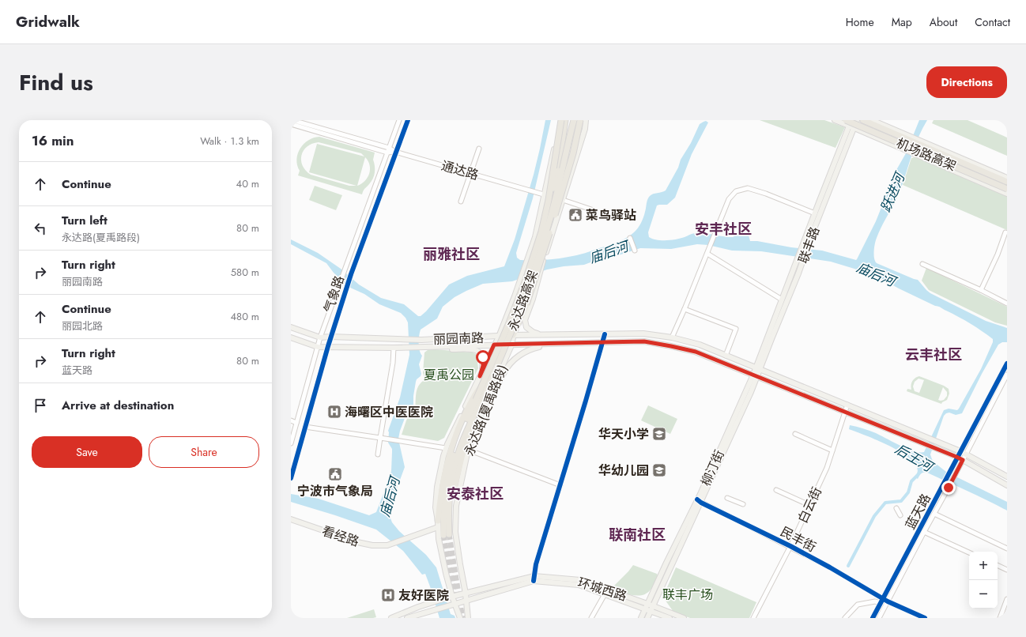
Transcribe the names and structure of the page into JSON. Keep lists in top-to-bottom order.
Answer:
{
  "streets": {
    "highway": ["机场路高架", "永达路高架"],
    "main road": [
      "联丰路",
      "丽园南路",
      "永达路(夏禹路段)",
      "柳汀街",
      "看经路",
      "环城西路"
    ],
    "street": [
      "通达路",
      "气象路",
      "白云街",
      "蓝天路",
      "民丰街"
    ]
  },
  "crossings": [
    ["通达路", "气象路"],
    ["通达路", "永达路(夏禹路段)"],
    ["联丰路", "丽园南路"],
    ["联丰路", "柳汀街"],
    ["气象路", "丽园南路"],
    ["永达路高架", "永达路(夏禹路段)"],
    ["丽园南路", "永达路(夏禹路段)"],
    ["丽园南路", "柳汀街"],
    ["丽园南路", "白云街"],
    ["丽园南路", "蓝天路"],
    ["永达路(夏禹路段)", "看经路"],
    ["永达路(夏禹路段)", "环城西路"],
    ["柳汀街", "民丰街"],
    ["柳汀街", "环城西路"],
    ["白云街", "民丰街"],
    ["蓝天路", "民丰街"]
  ],
  "districts": [
    "安丰社区",
    "丽雅社区",
    "云丰社区",
    "安泰社区",
    "联南社区"
  ],
  "water": ["跃进河", "庙后河", "后王河"],
  "parks": ["夏禹公园", "联丰广场"],
  "places": {
    "public building": ["菜鸟驿站", "宁波市气象局"],
    "hospital": ["海曙区中医医院", "友好医院"],
    "school or university": ["华天小学", "华幼儿园"]
  },
  "page": {
    "header": "Gridwalk",
    "nav": [
      "Home",
      "Map",
      "About",
      "Contact"
    ],
    "title": "Find us",
    "buttons": [
      "Directions",
      ["Save", "Share"]
    ],
    "heading": ["16 min", "Walk · 1.3 km"],
    "list": [
      ["Continue", "40 m"],
      ["Turn left", "永达路(夏禹路段)", "80 m"],
      ["Turn right", "丽园南路", "580 m"],
      ["Continue", "丽园北路", "480 m"],
      ["Turn right", "蓝天路", "80 m"],
      "Arrive at destination"
    ],
    "map_buttons": ["+", "−"]
  }
}
